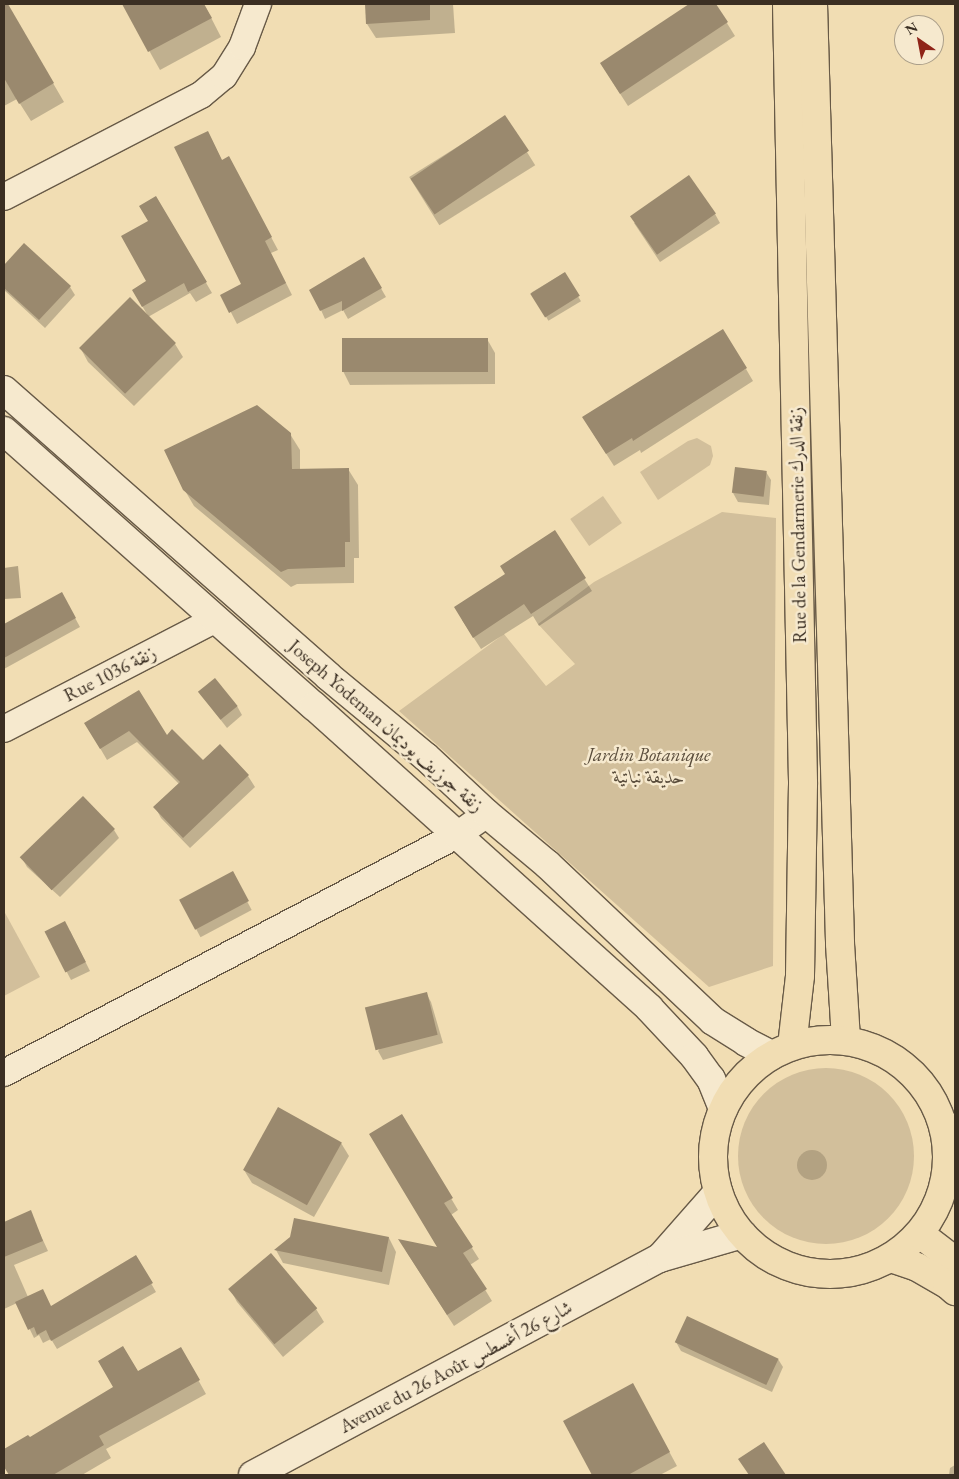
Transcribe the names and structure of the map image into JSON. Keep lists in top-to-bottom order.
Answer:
{
  "streets": {
    "main road": ["Rue de la Gendarmerie زنقة الدرك"],
    "street": ["Rue 1036 زنقة", "Joseph Yodeman زنقة جوزيف يوديمان", "Avenue du 26 Août شارع 26 أغسطس"]
  },
  "crossings": [
    ["Rue de la Gendarmerie زنقة الدرك", "Joseph Yodeman زنقة جوزيف يوديمان"],
    ["Rue 1036 زنقة", "Joseph Yodeman زنقة جوزيف يوديمان"]
  ],
  "parks": ["Jardin Botanique حديقة نباتية"],
  "north": "top left"
}
